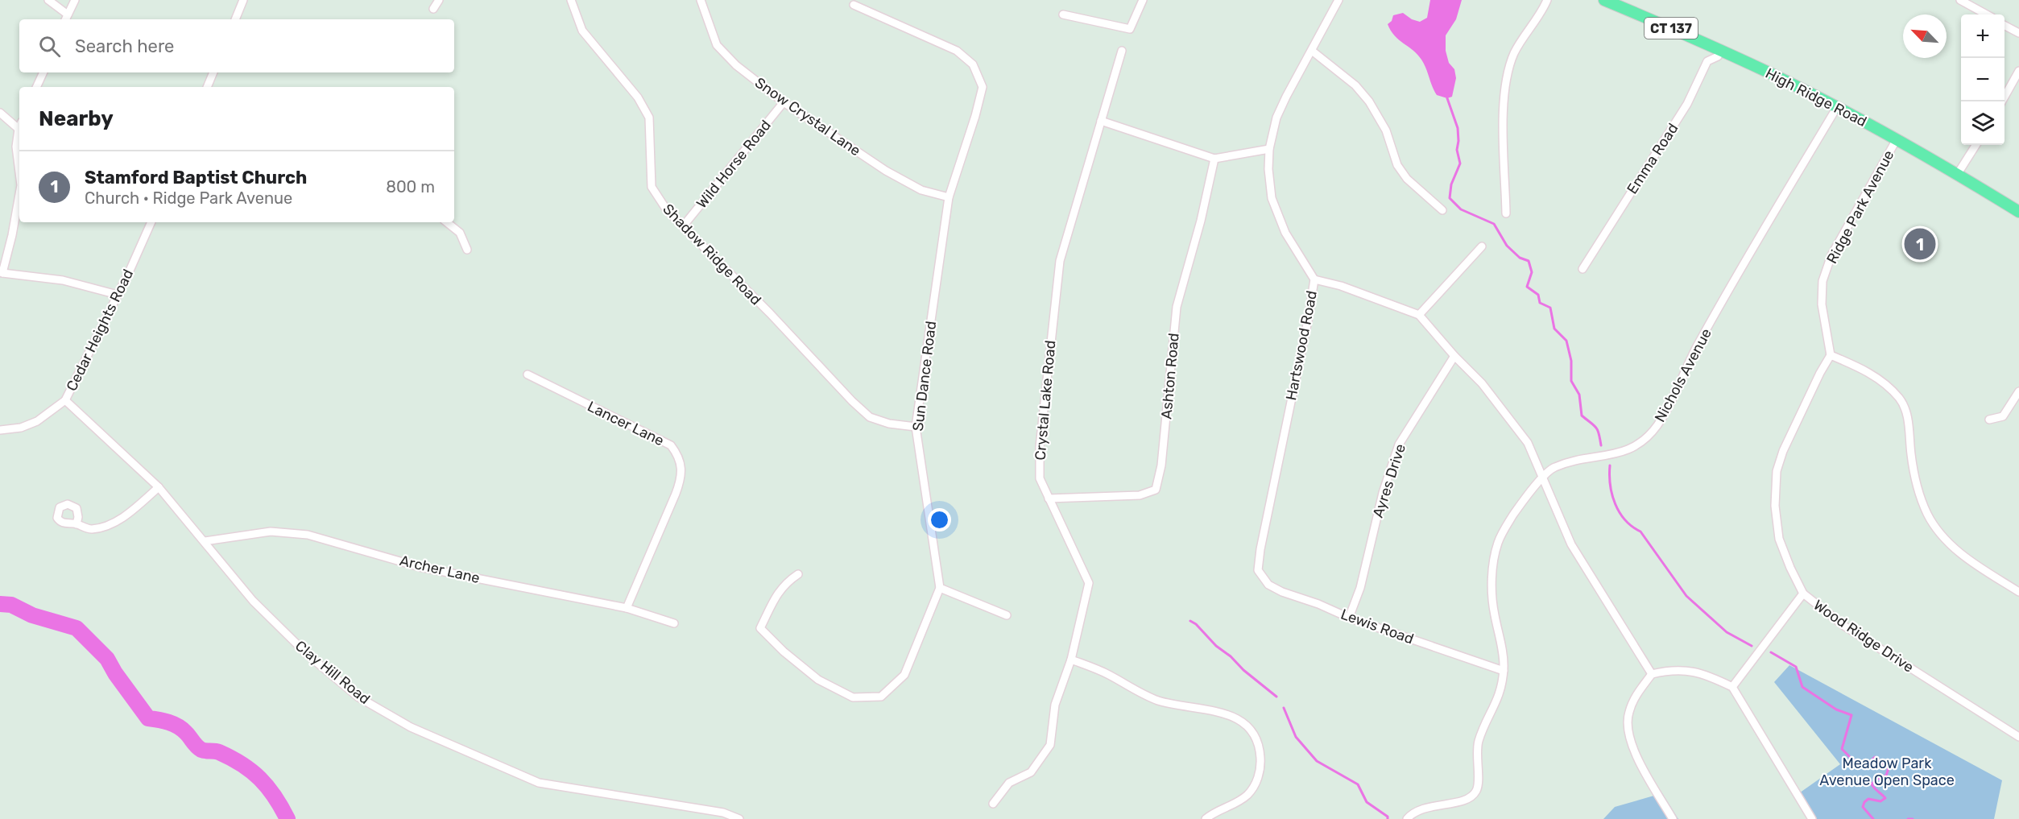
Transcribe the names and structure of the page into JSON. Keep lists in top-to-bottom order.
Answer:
{
  "streets": {
    "main road": ["CT 137", "High Ridge Road"],
    "street": [
      "Snow Crystal Lane",
      "Emma Road",
      "Wild Horse Road",
      "Ridge Park Avenue",
      "Shadow Ridge Road",
      "Cedar Heights Road",
      "Hartswood Road",
      "Nichols Avenue",
      "Sun Dance Road",
      "Ashton Road",
      "Crystal Lake Road",
      "Lancer Lane",
      "Ayres Drive",
      "Archer Lane",
      "Lewis Road",
      "Wood Ridge Drive",
      "Clay Hill Road"
    ]
  },
  "crossings": [
    ["High Ridge Road", "Emma Road"],
    ["High Ridge Road", "Ridge Park Avenue"],
    ["High Ridge Road", "Nichols Avenue"],
    ["Snow Crystal Lane", "Wild Horse Road"],
    ["Snow Crystal Lane", "Sun Dance Road"],
    ["Wild Horse Road", "Shadow Ridge Road"],
    ["Ridge Park Avenue", "Wood Ridge Drive"],
    ["Shadow Ridge Road", "Sun Dance Road"],
    ["Cedar Heights Road", "Clay Hill Road"],
    ["Hartswood Road", "Lewis Road"],
    ["Nichols Avenue", "Lewis Road"],
    ["Ashton Road", "Crystal Lake Road"],
    ["Lancer Lane", "Archer Lane"],
    ["Ayres Drive", "Lewis Road"],
    ["Archer Lane", "Clay Hill Road"]
  ],
  "parks": ["Meadow Park Avenue Open Space"],
  "north": "top left",
  "page": {
    "map_buttons": ["+", "−"],
    "search": "Search here",
    "heading": "Nearby",
    "list": [
      {
        "mark": "1",
        "name": "Stamford Baptist Church",
        "note": "Church · Ridge Park Avenue",
        "value": "800 m"
      }
    ],
    "pins": "1"
  }
}
